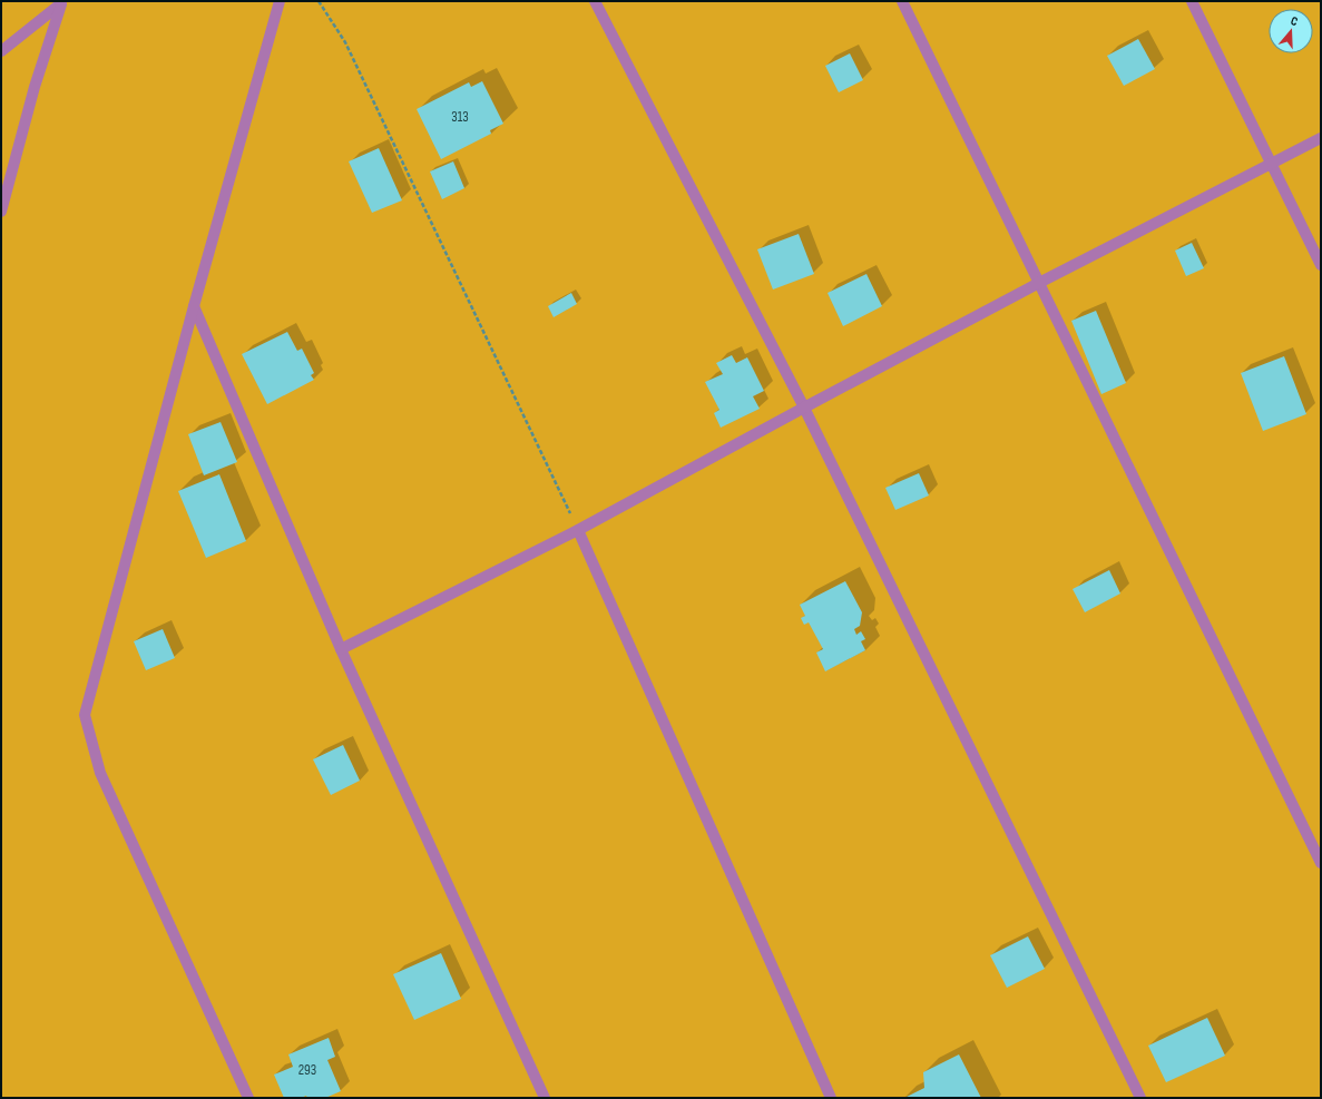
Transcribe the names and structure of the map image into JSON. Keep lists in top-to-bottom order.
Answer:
{
  "house_numbers": ["313", "293"],
  "north": "top"
}
